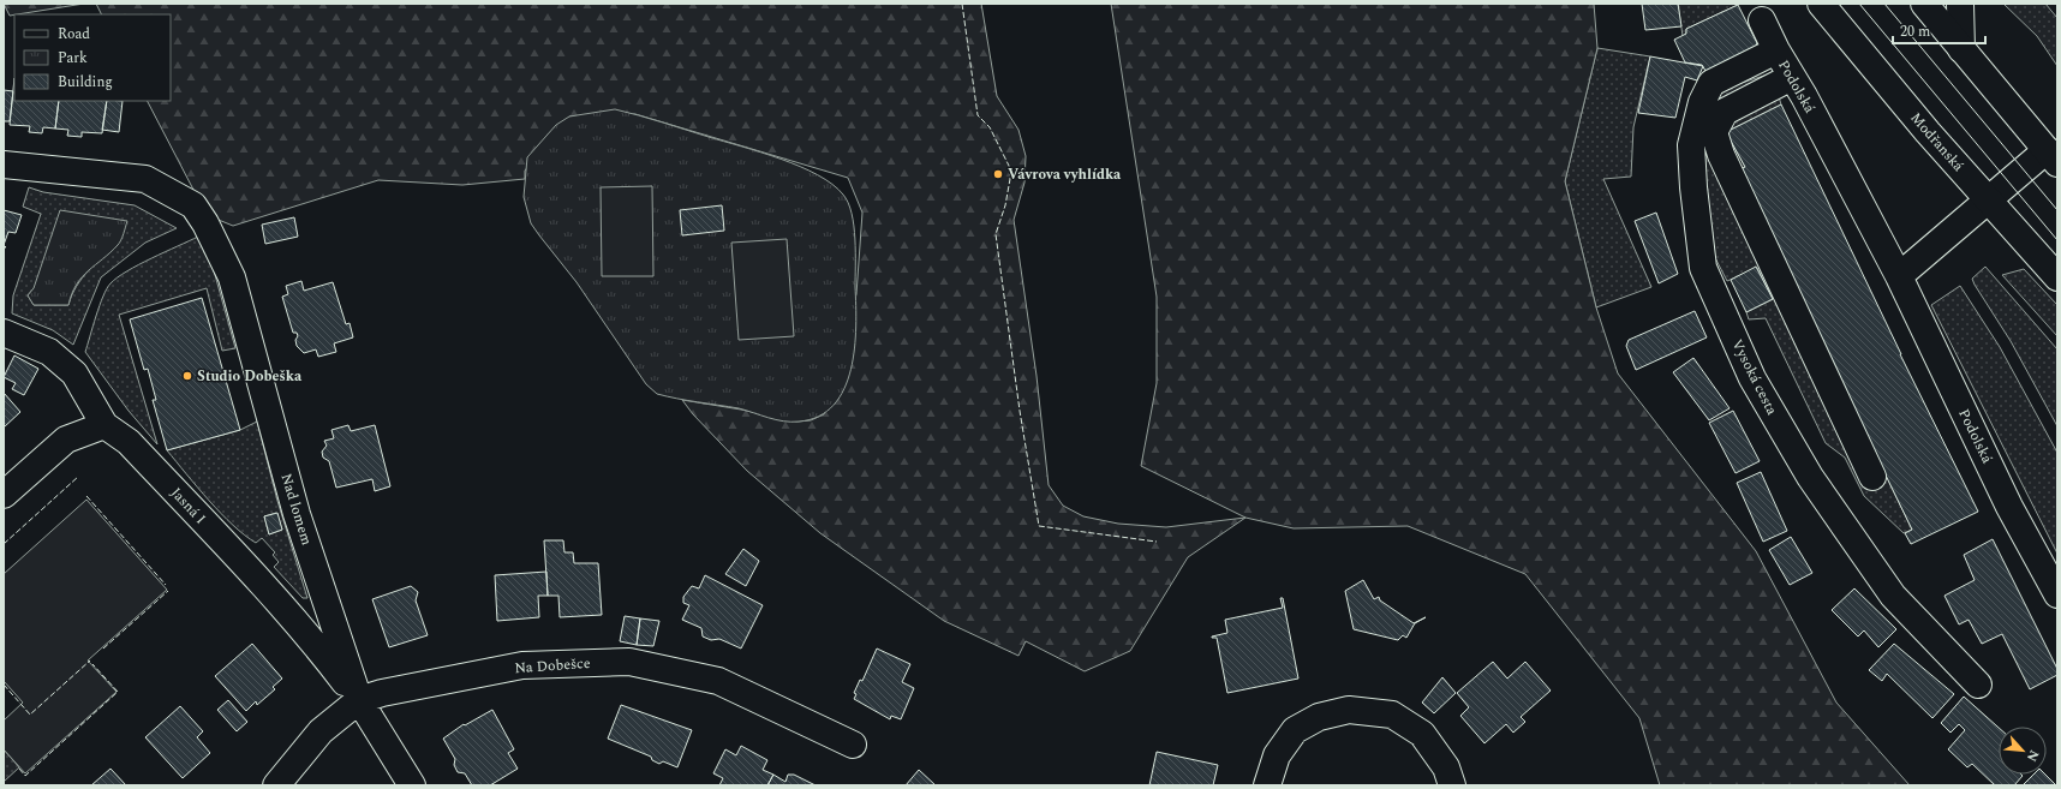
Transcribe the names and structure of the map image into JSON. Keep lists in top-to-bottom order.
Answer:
{
  "streets": {
    "street": [
      "Podolská",
      "Modřanská",
      "Vysoká cesta",
      "Jasná I",
      "Nad lomem",
      "Na Dobešce"
    ]
  },
  "crossings": [
    ["Podolská", "Vysoká cesta"],
    ["Jasná I", "Nad lomem"],
    ["Jasná I", "Na Dobešce"],
    ["Nad lomem", "Na Dobešce"]
  ],
  "places": ["Vávrova vyhlídka", "Studio Dobeška"],
  "legend": ["Road", "Park", "Building"],
  "scale_bar": "20 m",
  "north": "bottom right"
}
